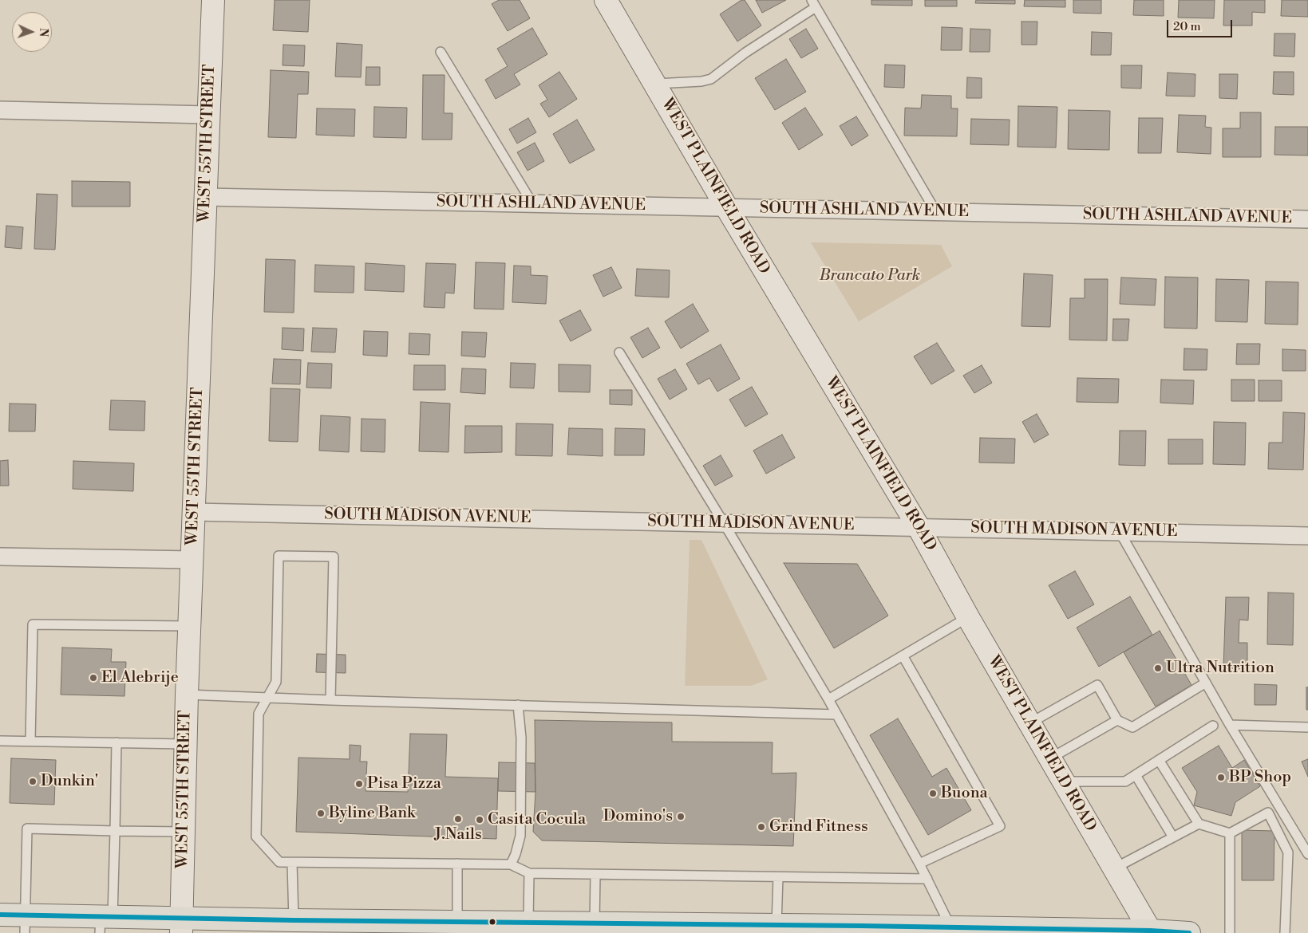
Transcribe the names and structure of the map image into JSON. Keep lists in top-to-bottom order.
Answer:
{
  "streets": {
    "main road": ["WEST 55TH STREET", "WEST PLAINFIELD ROAD"],
    "street": ["SOUTH ASHLAND AVENUE", "SOUTH MADISON AVENUE"]
  },
  "crossings": [
    ["WEST 55TH STREET", "SOUTH ASHLAND AVENUE"],
    ["WEST 55TH STREET", "SOUTH MADISON AVENUE"],
    ["WEST PLAINFIELD ROAD", "SOUTH ASHLAND AVENUE"],
    ["WEST PLAINFIELD ROAD", "SOUTH MADISON AVENUE"]
  ],
  "parks": ["Brancato Park"],
  "places": [
    "Ultra Nutrition",
    "El Alebrije",
    "BP Shop",
    "Dunkin'",
    "Pisa Pizza",
    "Buona",
    "Byline Bank",
    "Domino's",
    "J.Nails",
    "Casita Cocula",
    "Grind Fitness"
  ],
  "scale_bar": "20 m",
  "north": "right"
}
